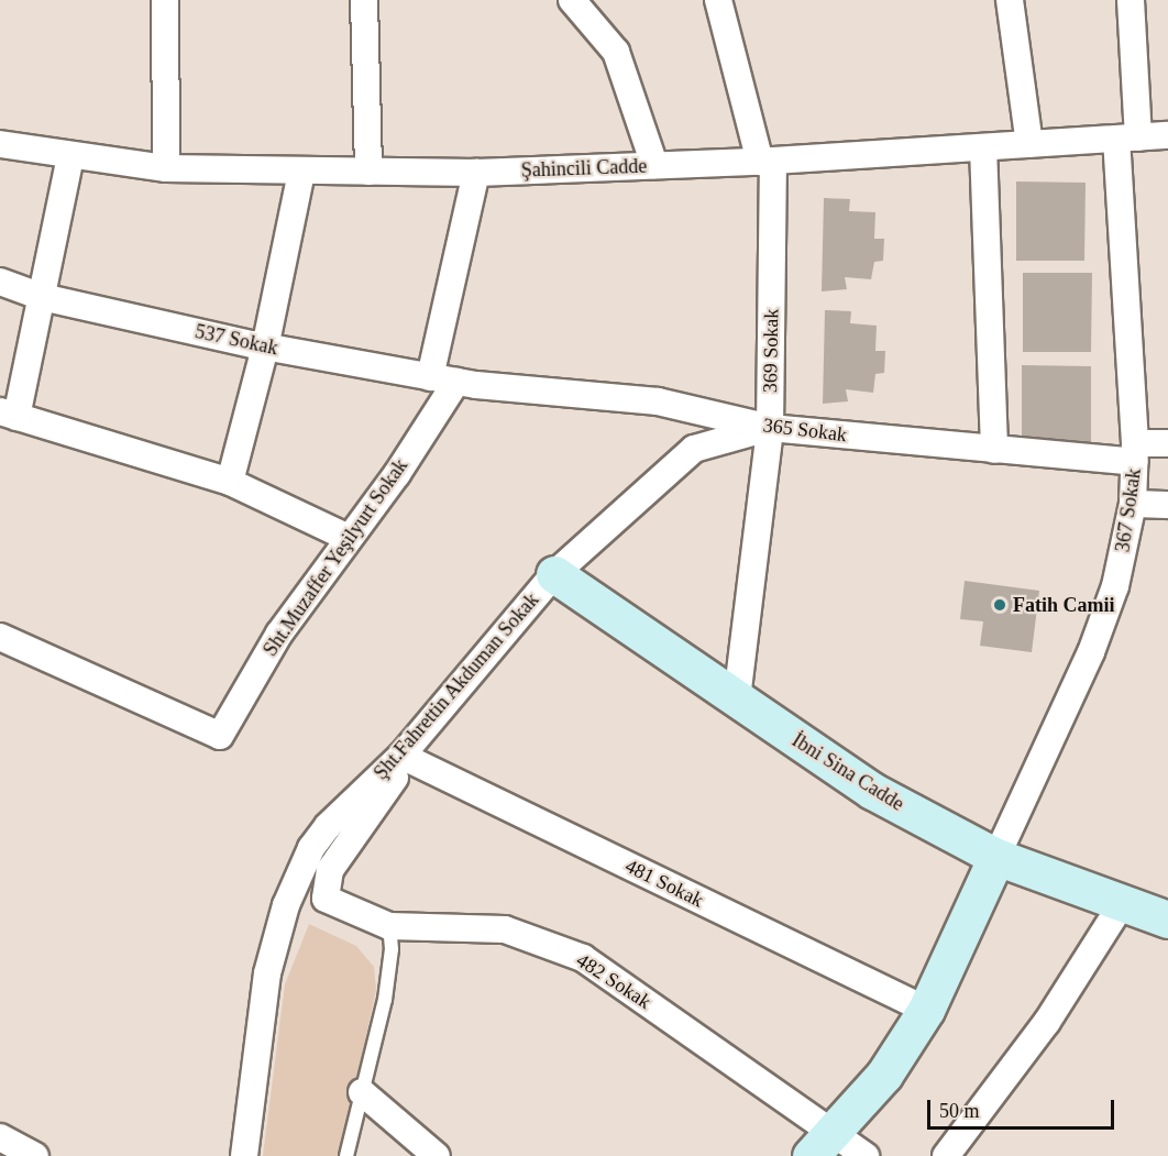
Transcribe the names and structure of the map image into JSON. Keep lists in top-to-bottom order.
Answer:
{
  "streets": {
    "street": [
      "Şahincili Cadde",
      "537 Sokak",
      "369 Sokak",
      "365 Sokak",
      "367 Sokak",
      "Sht.Muzaffer Yeşilyurt Sokak",
      "Şht.Fahrettin Akduman Sokak",
      "İbni Sina Cadde",
      "481 Sokak",
      "482 Sokak"
    ]
  },
  "crossings": [
    ["Şahincili Cadde", "369 Sokak"],
    ["Şahincili Cadde", "367 Sokak"],
    ["537 Sokak", "365 Sokak"],
    ["537 Sokak", "Sht.Muzaffer Yeşilyurt Sokak"],
    ["369 Sokak", "365 Sokak"],
    ["369 Sokak", "Şht.Fahrettin Akduman Sokak"],
    ["369 Sokak", "İbni Sina Cadde"],
    ["365 Sokak", "367 Sokak"],
    ["365 Sokak", "Sht.Muzaffer Yeşilyurt Sokak"],
    ["365 Sokak", "Şht.Fahrettin Akduman Sokak"],
    ["367 Sokak", "İbni Sina Cadde"],
    ["Şht.Fahrettin Akduman Sokak", "İbni Sina Cadde"],
    ["Şht.Fahrettin Akduman Sokak", "481 Sokak"],
    ["Şht.Fahrettin Akduman Sokak", "482 Sokak"],
    ["481 Sokak", "482 Sokak"]
  ],
  "places": ["Fatih Camii"],
  "scale_bar": "50 m"
}
